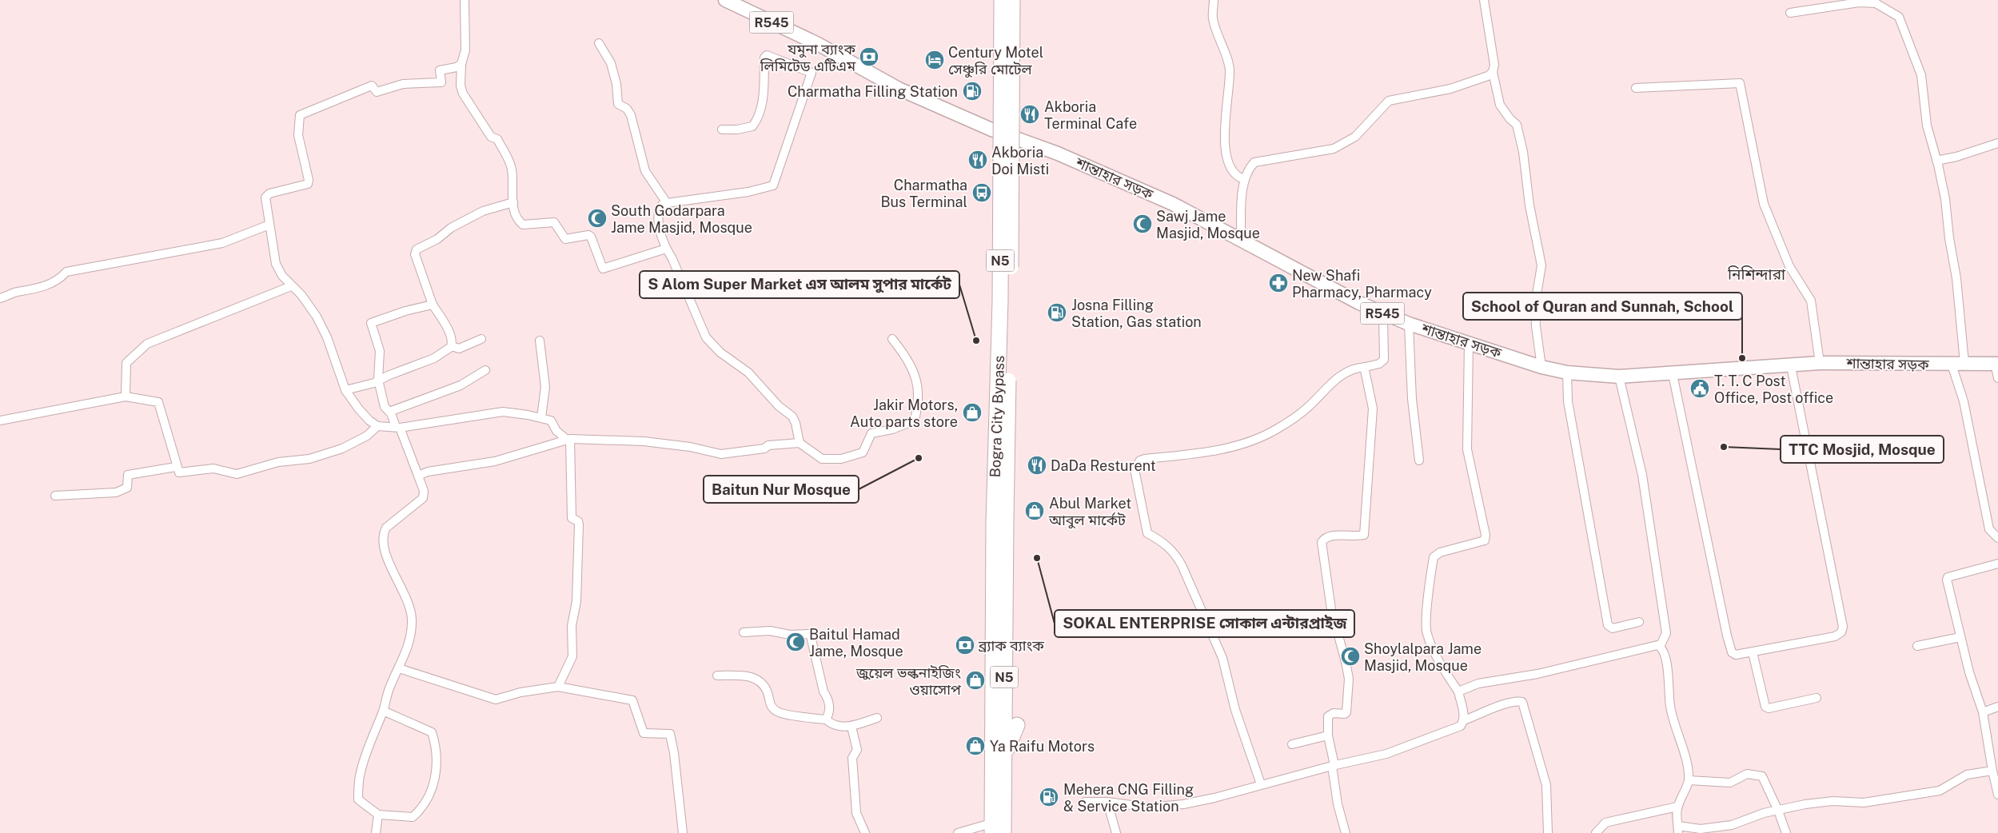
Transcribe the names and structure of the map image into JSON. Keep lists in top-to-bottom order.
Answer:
{
  "streets": {
    "highway": ["N5", "Bogra City Bypass"],
    "main road": ["R545", "শান্তাহার সড়ক"]
  },
  "districts": ["নিশিন্দারা"],
  "places": {
    "bank": ["যমুনা ব্যাংক লিমিটেড এটিএম", "ব্র্যাক ব্যাংক"],
    "hotel": ["Century Motel সেঞ্চুরি মোটেল"],
    "fuel station": ["Charmatha Filling Station", "Josna Filling Station, Gas station", "Mehera CNG Filling & Service Station"],
    "restaurant": ["Akboria Terminal Cafe", "Akboria Doi Misti", "DaDa Resturent"],
    "bus stop": ["Charmatha Bus Terminal"],
    "mosque": [
      "South Godarpara Jame Masjid, Mosque",
      "Sawj Jame Masjid, Mosque",
      "Baitul Hamad Jame, Mosque",
      "Shoylalpara Jame Masjid, Mosque"
    ],
    "pharmacy": ["New Shafi Pharmacy, Pharmacy"],
    "other": [
      "S Alom Super Market এস আলম সুপার মার্কেট",
      "School of Quran and Sunnah, School",
      "TTC Mosjid, Mosque",
      "Baitun Nur Mosque",
      "SOKAL ENTERPRISE সোকাল এন্টারপ্রাইজ"
    ],
    "public building": ["T. T. C Post Office, Post office"],
    "shop": [
      "Jakir Motors, Auto parts store",
      "Abul Market আবুল মার্কেট",
      "জুয়েল ভল্কনাইজিং ওয়াসোপ",
      "Ya Raifu Motors"
    ]
  }
}
